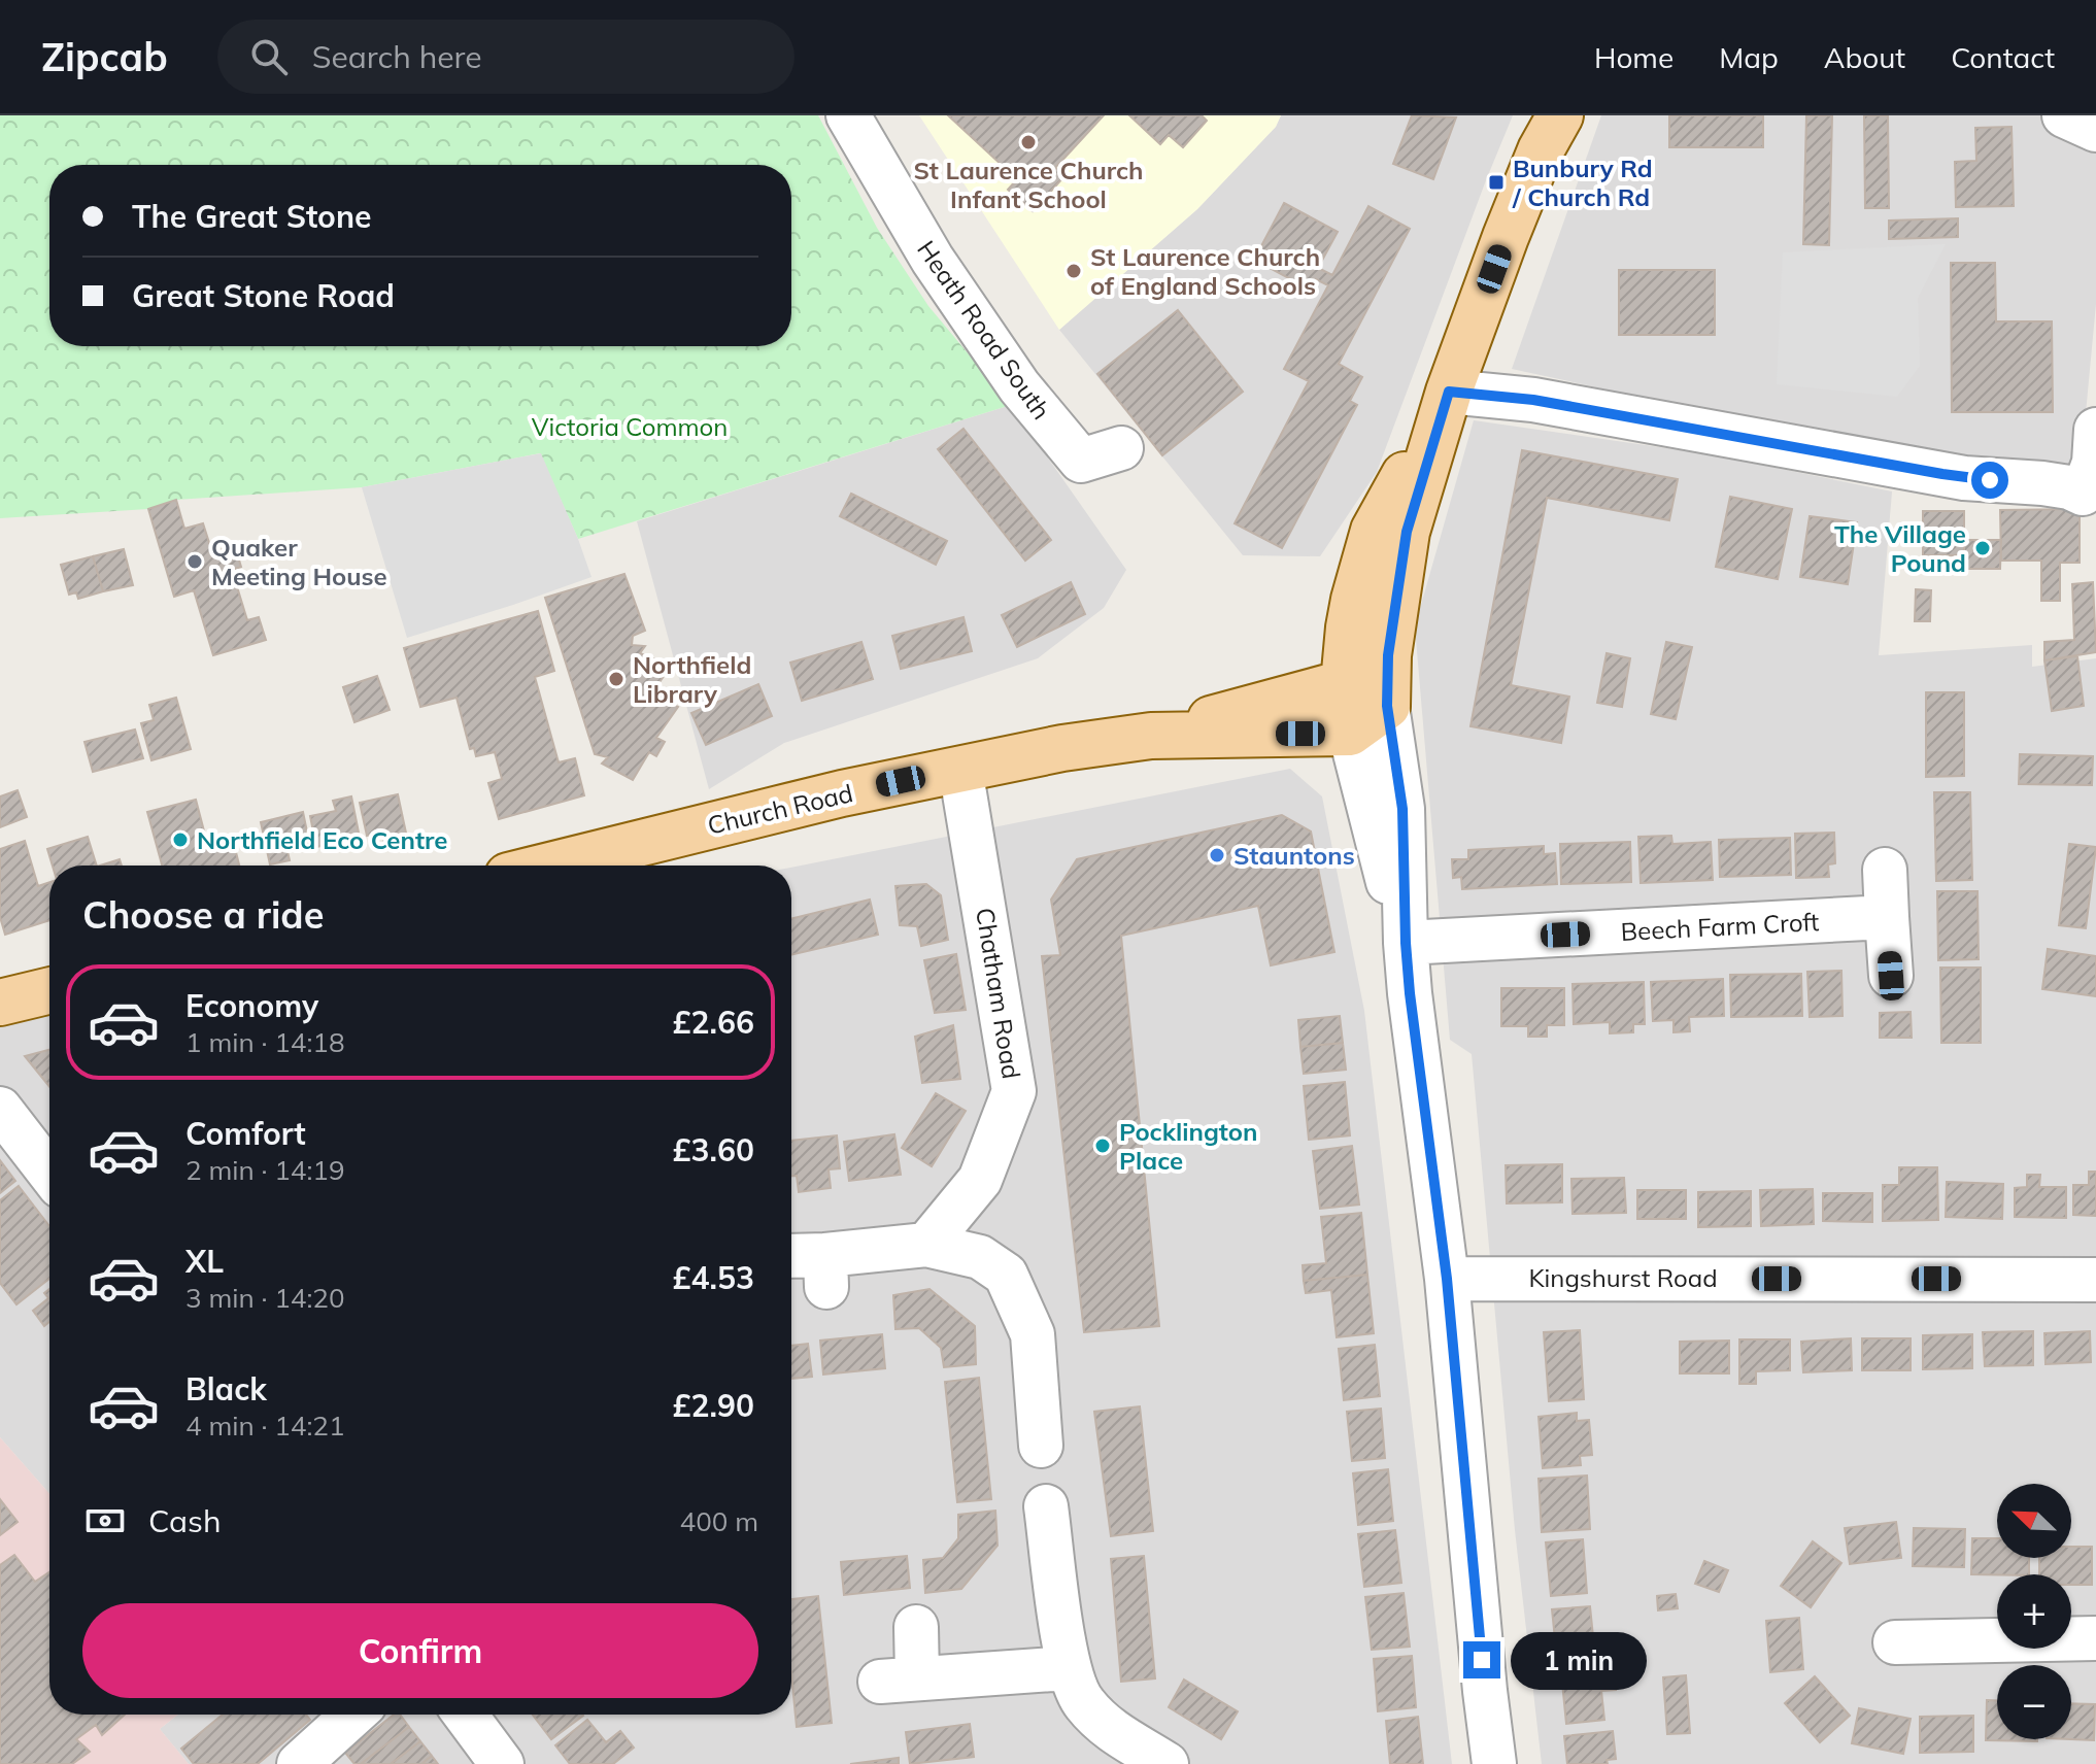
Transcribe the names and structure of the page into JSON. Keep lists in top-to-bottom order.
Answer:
{
  "streets": {
    "main road": ["Church Road"],
    "street": [
      "Heath Road South",
      "Beech Farm Croft",
      "Chatham Road",
      "Kingshurst Road"
    ]
  },
  "crossings": [
    ["Church Road", "Chatham Road"]
  ],
  "parks": ["Victoria Common"],
  "places": {
    "other": [
      "St Laurence Church Infant School",
      "St Laurence Church of England Schools",
      "The Village Pound",
      "Quaker Meeting House",
      "Northfield Library",
      "Northfield Eco Centre",
      "Stauntons",
      "Pocklington Place"
    ],
    "transit": ["Bunbury Rd / Church Rd"]
  },
  "north": "top left",
  "page": {
    "header": "Zipcab",
    "search": "Search here",
    "nav": [
      "Home",
      "Map",
      "About",
      "Contact"
    ],
    "banner": ["The Great Stone", "Great Stone Road"],
    "heading": "Choose a ride",
    "list": [
      {
        "name": "Economy",
        "note": "1 min · 14:18",
        "value": "£2.66"
      },
      {
        "name": "Comfort",
        "note": "2 min · 14:19",
        "value": "£3.60"
      },
      {
        "name": "XL",
        "note": "3 min · 14:20",
        "value": "£4.53"
      },
      {
        "name": "Black",
        "note": "4 min · 14:21",
        "value": "£2.90"
      }
    ],
    "pay": ["Cash", "400 m"],
    "map_buttons": ["+", "−"],
    "buttons": "Confirm",
    "bubble": "1 min"
  }
}
